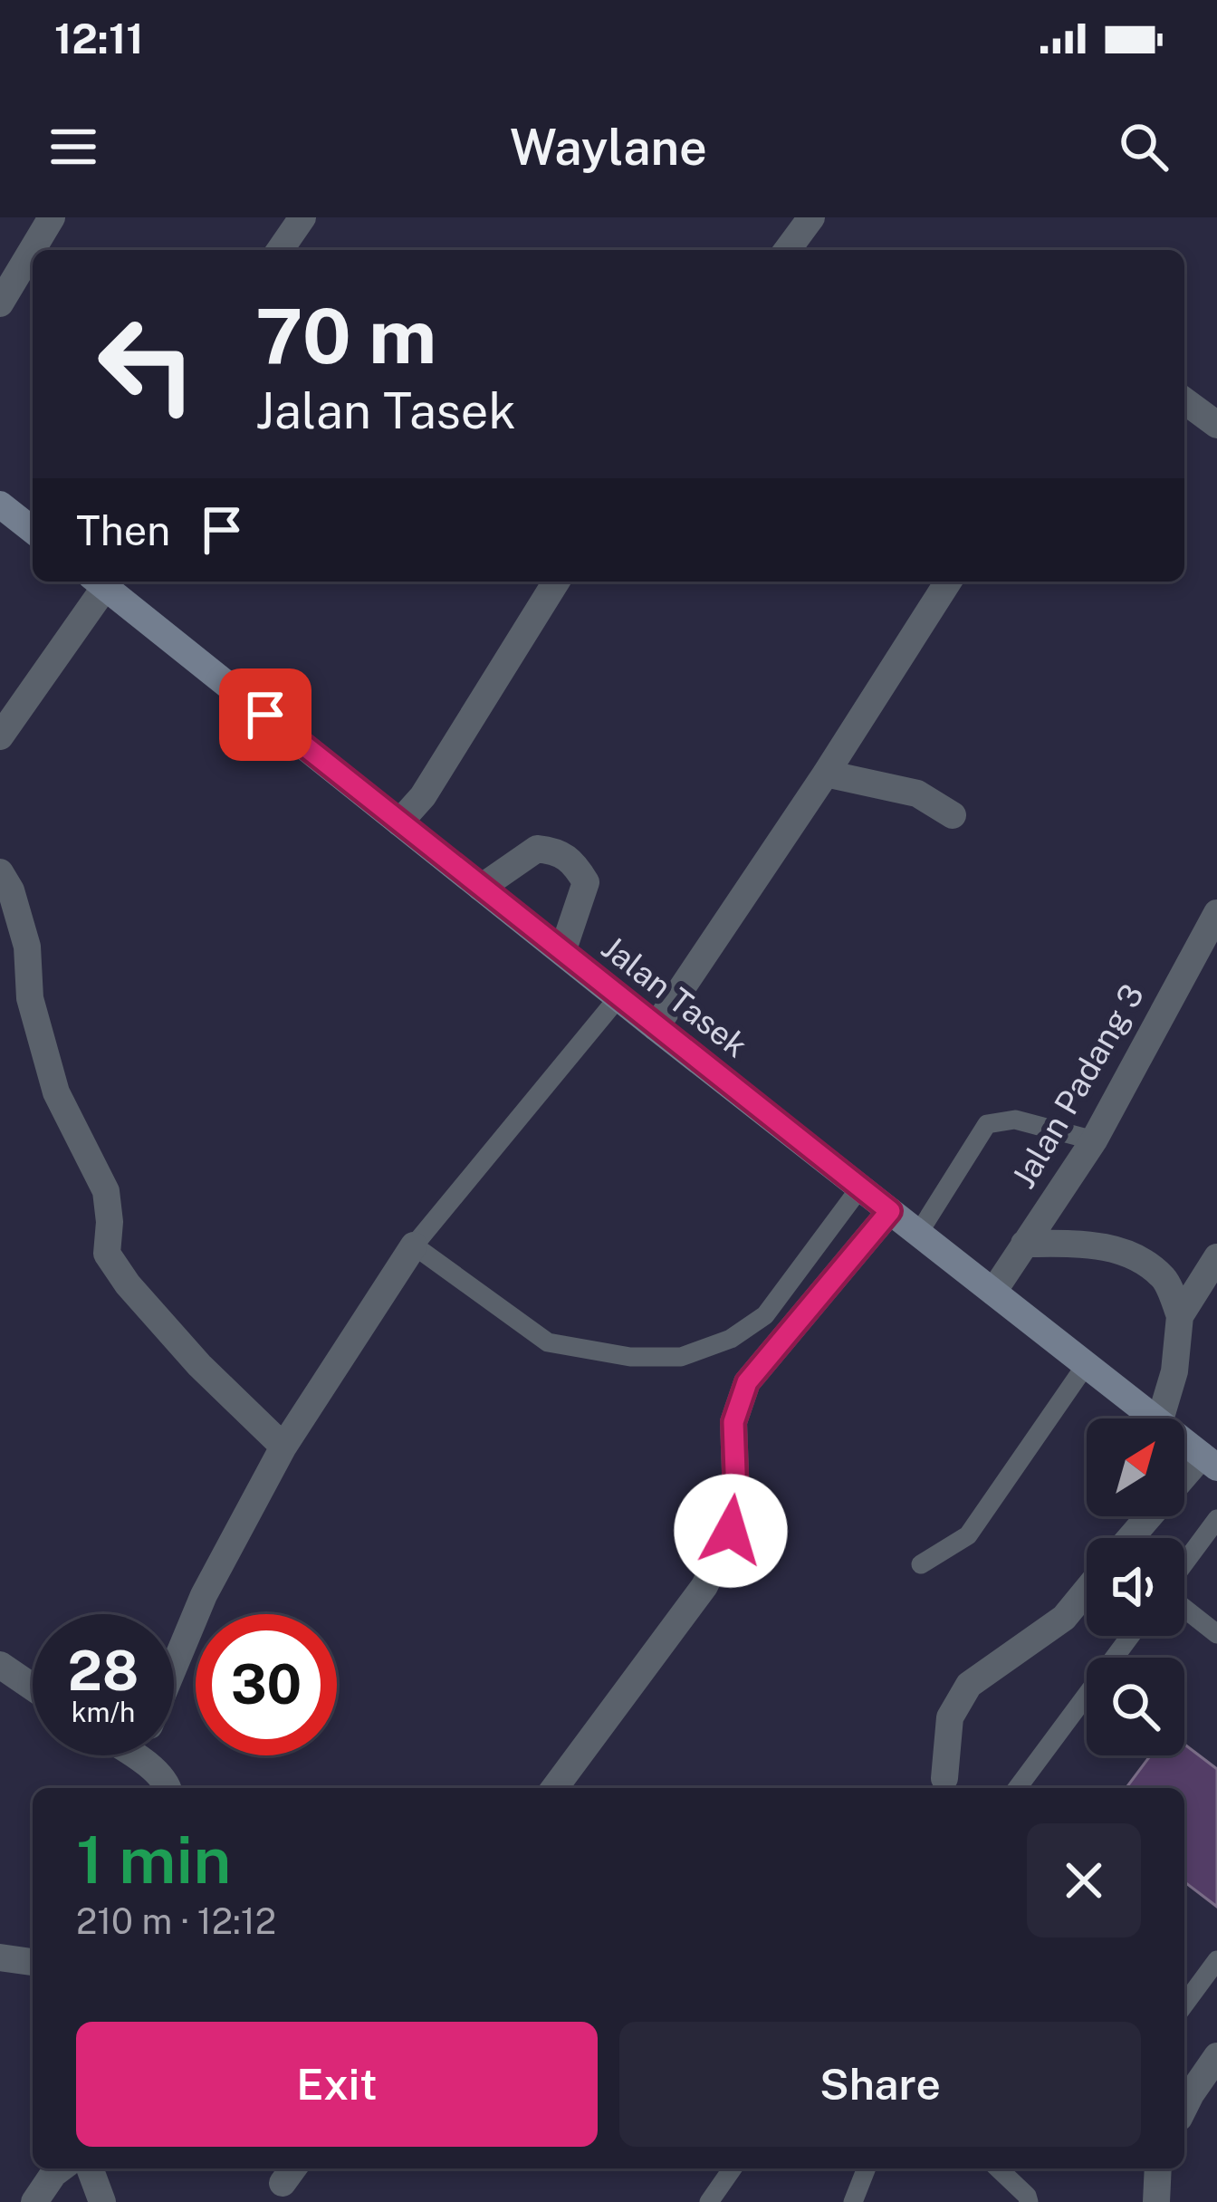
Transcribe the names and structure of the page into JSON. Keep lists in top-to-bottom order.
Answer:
{
  "streets": {
    "main road": ["Jalan Tasek"],
    "street": ["Jalan Padang 3"]
  },
  "crossings": [
    ["Jalan Tasek", "Jalan Padang 3"]
  ],
  "north": "top right",
  "page": {
    "status": "12:11",
    "header": "Waylane",
    "turn": ["70 m", "Jalan Tasek"],
    "then": "Then",
    "speed": "28 km/h",
    "limit": "30",
    "heading": ["1 min", "210 m · 12:12"],
    "buttons": ["Exit", "Share"]
  }
}
